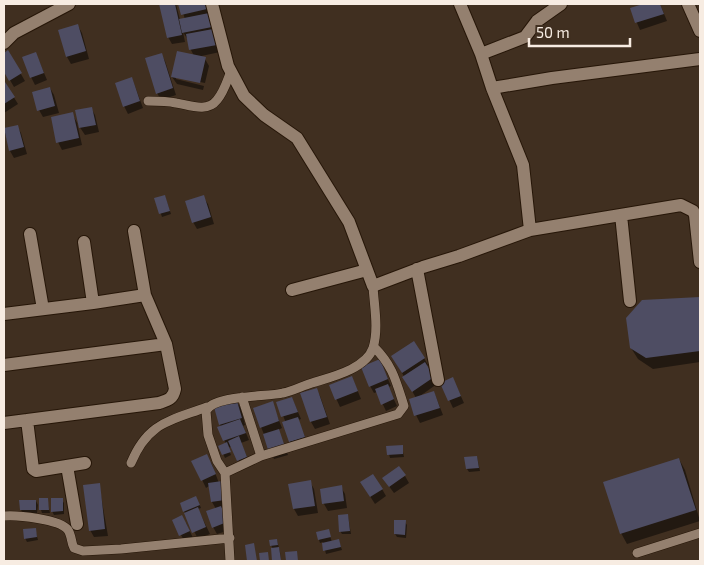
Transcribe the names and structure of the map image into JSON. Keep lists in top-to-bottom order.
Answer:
{
  "scale_bar": "50 m"
}
